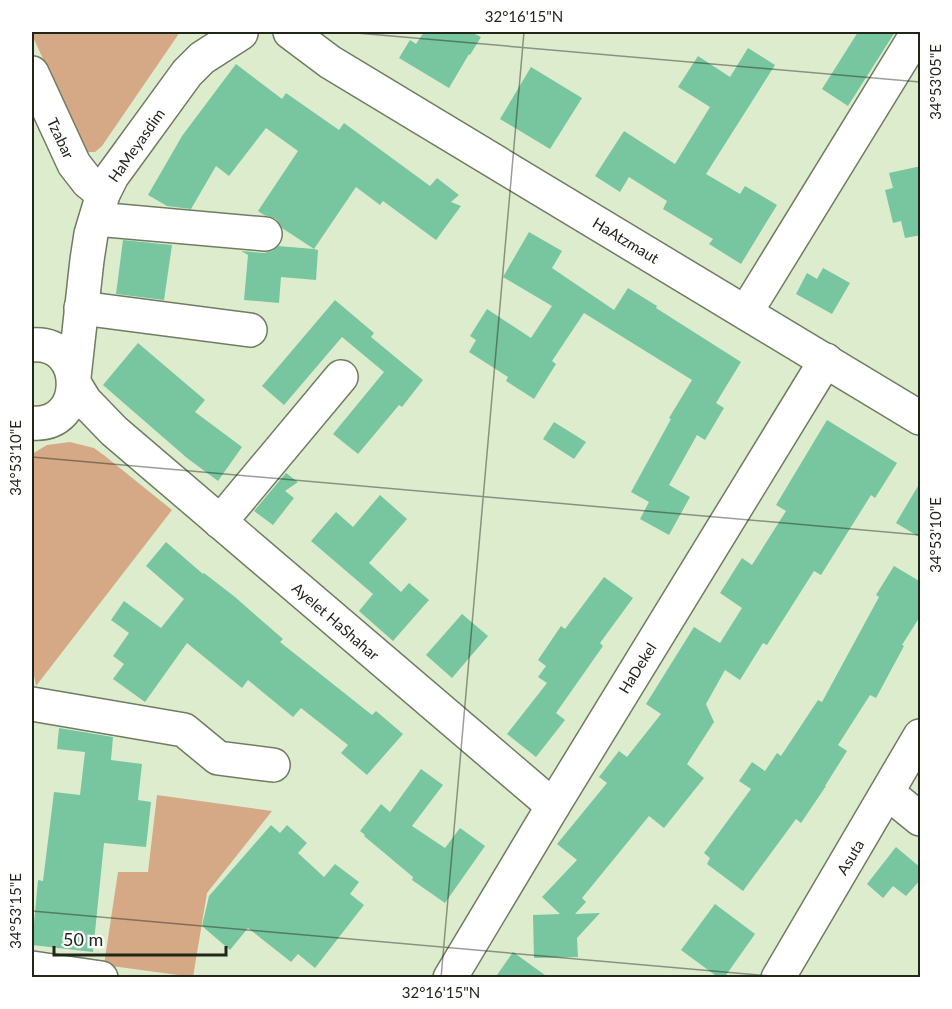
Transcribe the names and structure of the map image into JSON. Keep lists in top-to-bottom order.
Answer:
{
  "streets": {
    "street": [
      "Tzabar",
      "HaMeyasdim",
      "HaAtzmaut",
      "Ayelet HaShahar",
      "HaDekel",
      "Asuta"
    ]
  },
  "crossings": [
    ["Tzabar", "HaMeyasdim"],
    ["HaMeyasdim", "HaAtzmaut"],
    ["HaMeyasdim", "Ayelet HaShahar"],
    ["HaAtzmaut", "HaDekel"],
    ["Ayelet HaShahar", "HaDekel"]
  ],
  "scale_bar": "50 m",
  "coordinates": [
    "32°16'15\"N",
    "34°53'05\"E",
    "34°53'10\"E",
    "34°53'15\"E"
  ]
}
